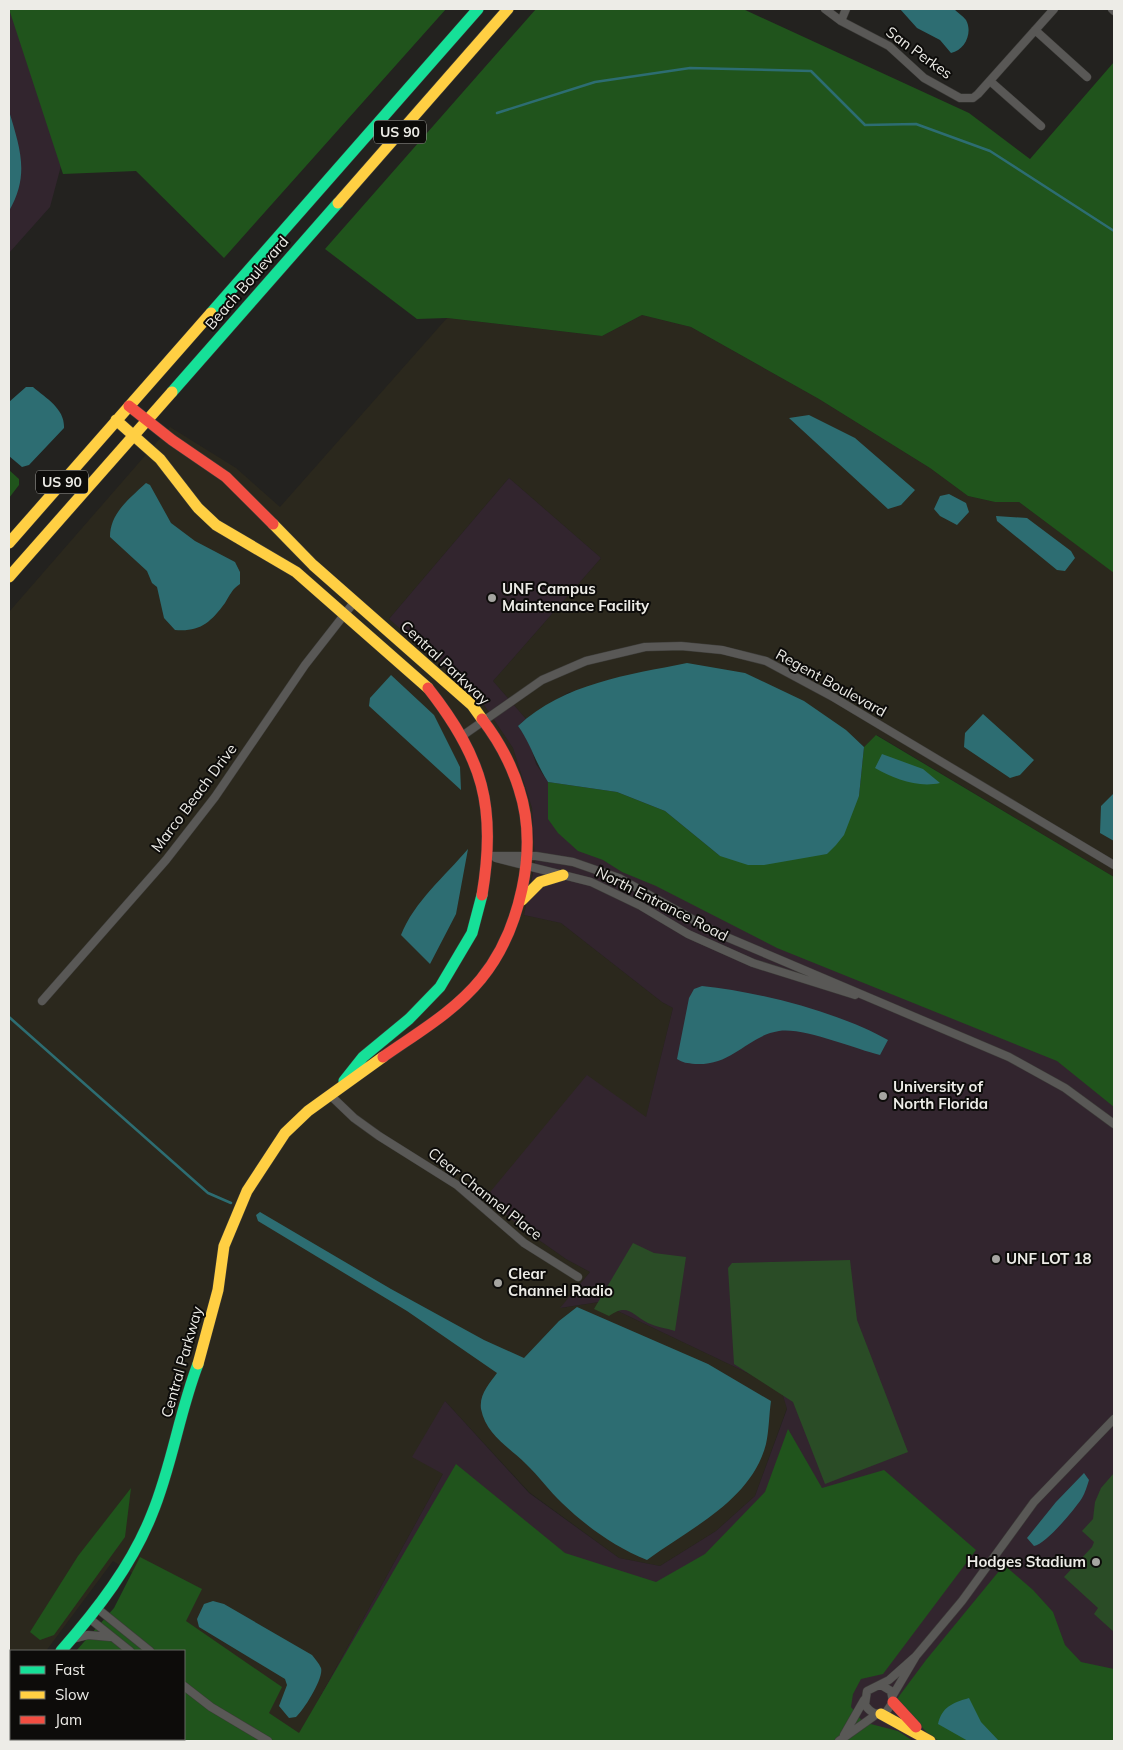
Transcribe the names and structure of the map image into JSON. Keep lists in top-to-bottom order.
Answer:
{
  "streets": {
    "main road": ["US 90", "Beach Boulevard", "Central Parkway"],
    "street": [
      "San Perkes",
      "Regent Boulevard",
      "Marco Beach Drive",
      "North Entrance Road",
      "Clear Channel Place"
    ]
  },
  "crossings": [
    ["US 90", "Central Parkway"],
    ["Beach Boulevard", "Central Parkway"],
    ["Central Parkway", "Regent Boulevard"],
    ["Central Parkway", "Marco Beach Drive"],
    ["Central Parkway", "North Entrance Road"],
    ["Central Parkway", "Clear Channel Place"]
  ],
  "places": [
    "UNF Campus Maintenance Facility",
    "University of North Florida",
    "UNF LOT 18",
    "Clear Channel Radio",
    "Hodges Stadium"
  ],
  "legend": ["Fast", "Slow", "Jam"]
}
